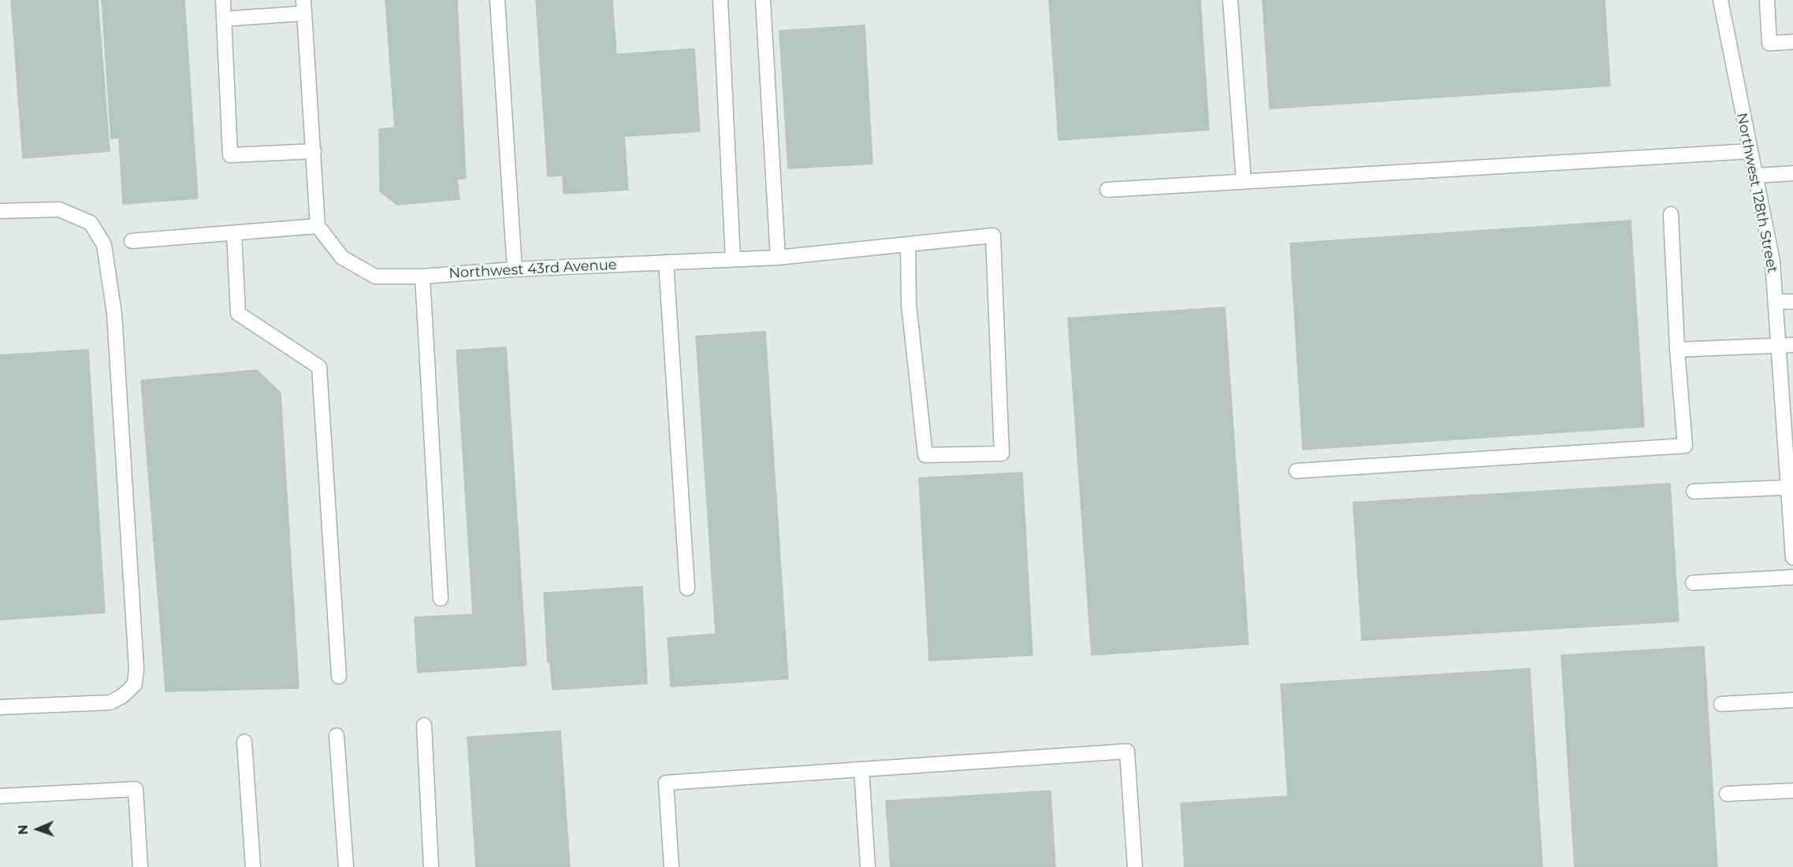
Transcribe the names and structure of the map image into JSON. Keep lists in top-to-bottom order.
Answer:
{
  "streets": {
    "street": ["Northwest 128th Street", "Northwest 43rd Avenue"]
  },
  "north": "left"
}
